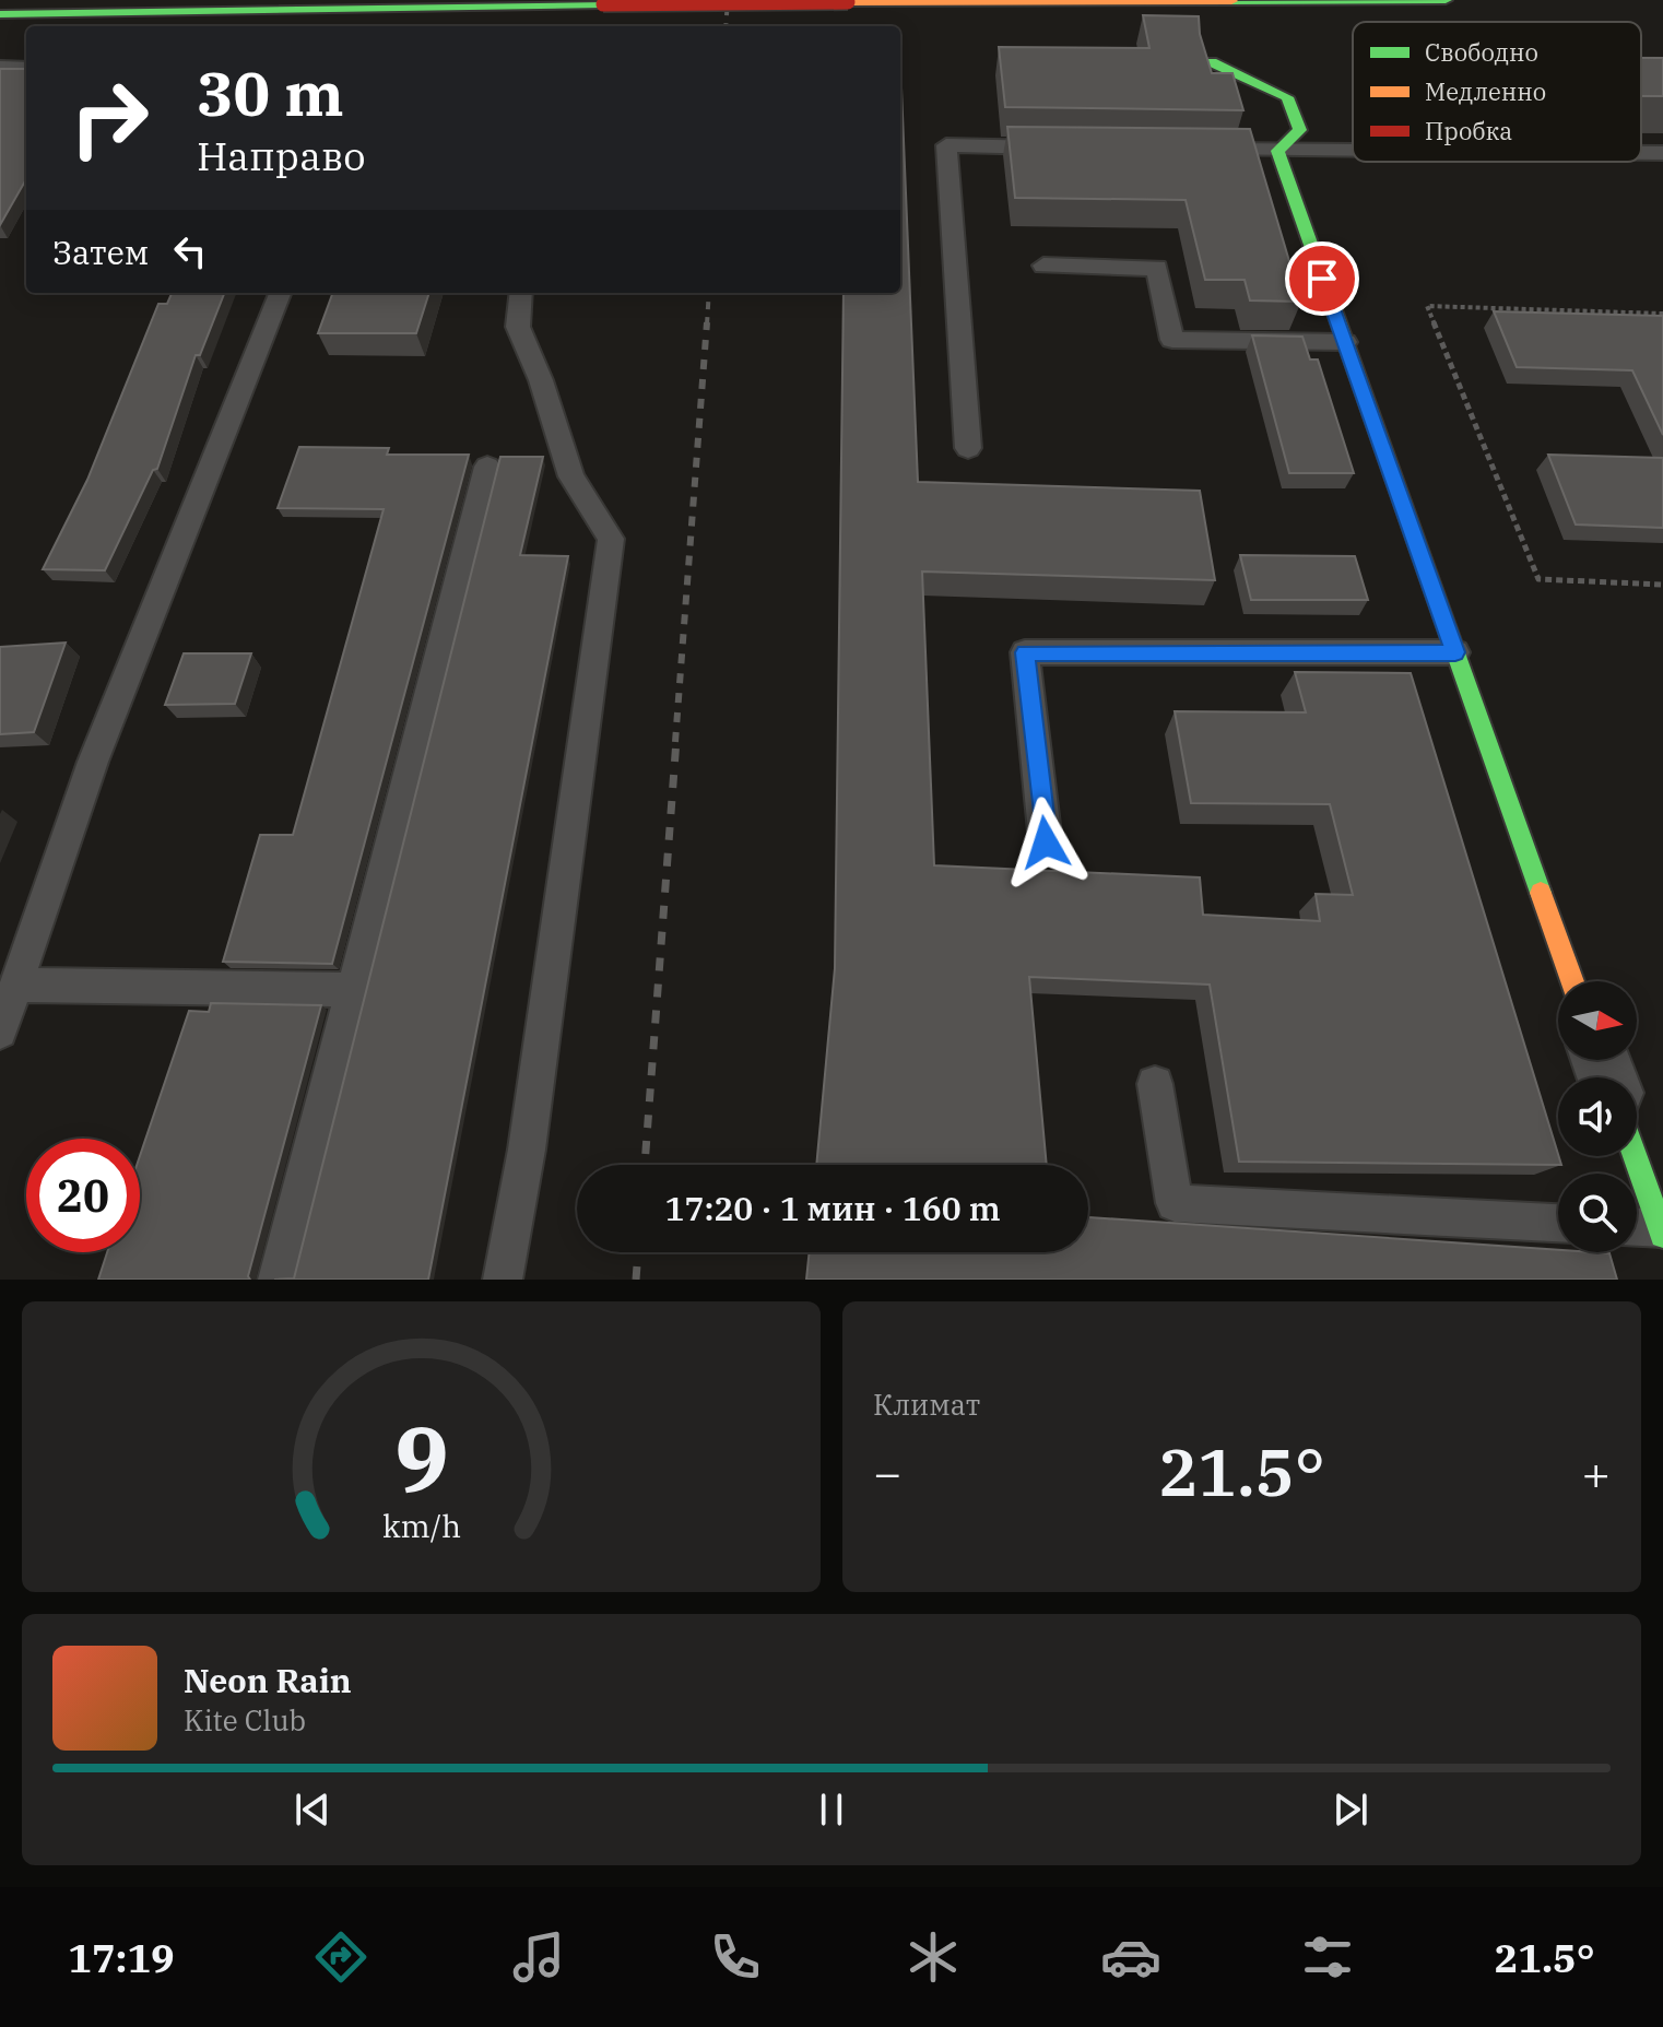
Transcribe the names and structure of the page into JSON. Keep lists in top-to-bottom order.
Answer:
{
  "legend": ["Свободно", "Медленно", "Пробка"],
  "north": "right",
  "page": {
    "turn": ["30 m", "Направо"],
    "then": "Затем",
    "limit": "20",
    "trip": "17:20 · 1 мин · 160 m",
    "tile": "Климат",
    "heat": ["−", "21.5°", "+"],
    "song": ["Neon Rain", "Kite Club"],
    "tabs": ["17:19", "21.5°"],
    "gauge": ["9", "km/h"]
  }
}
